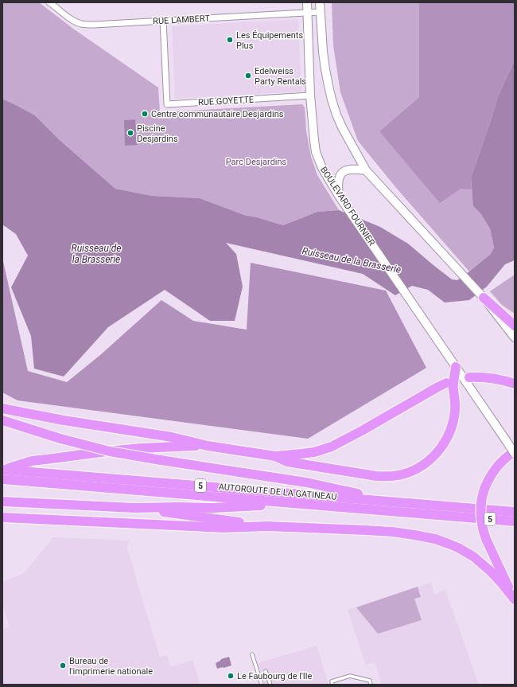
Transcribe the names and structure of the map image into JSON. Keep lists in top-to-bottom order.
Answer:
{
  "streets": {
    "highway": ["5", "AUTOROUTE DE LA GATINEAU"],
    "main road": ["BOULEVARD FOURNIER"],
    "street": ["RUE LAMBERT", "RUE GOYETTE"]
  },
  "crossings": [
    ["RUE LAMBERT", "RUE GOYETTE"],
    ["RUE LAMBERT", "BOULEVARD FOURNIER"],
    ["RUE GOYETTE", "BOULEVARD FOURNIER"]
  ],
  "water": ["Ruisseau de la Brasserie"],
  "parks": ["Parc Desjardins"],
  "places": [
    "Les Équipements Plus",
    "Edelweiss Party Rentals",
    "Centre communautaire Desjardins",
    "Piscine Desjardins",
    "Bureau de l'imprimerie nationale",
    "Le Faubourg de l'Ile"
  ]
}
